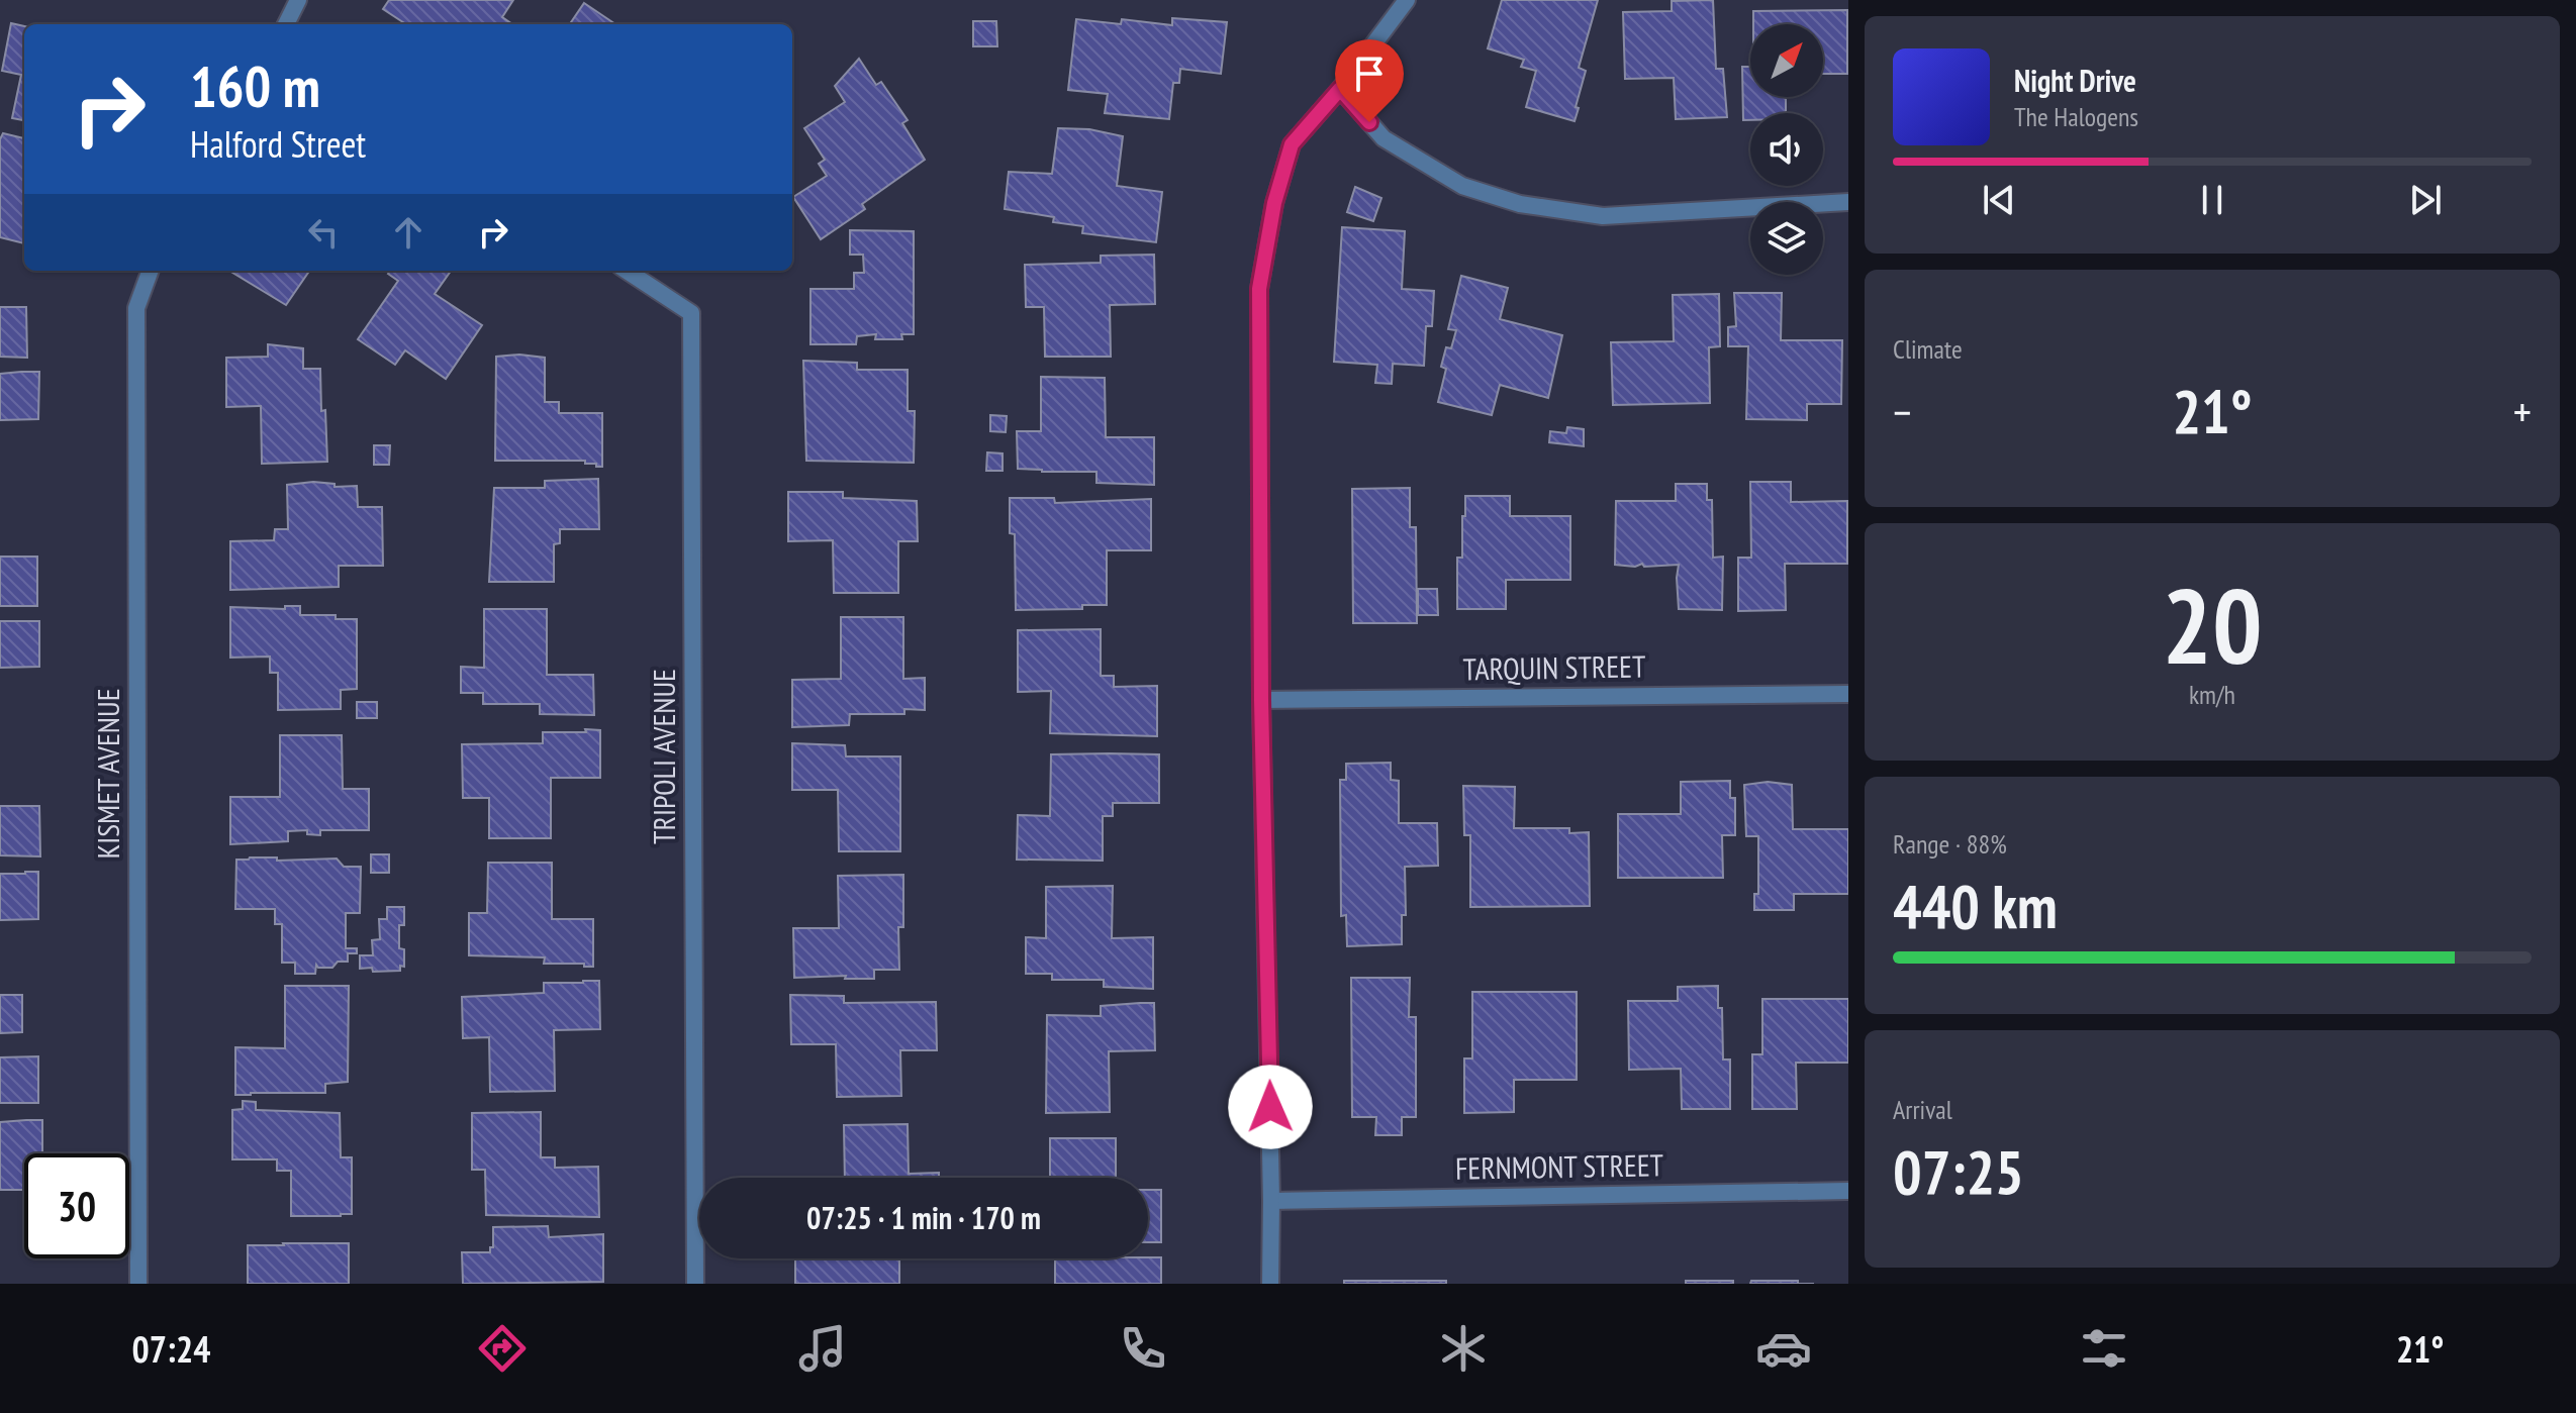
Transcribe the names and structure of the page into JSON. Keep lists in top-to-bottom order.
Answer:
{
  "streets": {
    "street": [
      "TARQUIN STREET",
      "TRIPOLI AVENUE",
      "KISMET AVENUE",
      "FERNMONT STREET"
    ]
  },
  "north": "top right",
  "page": {
    "turn": ["160 m", "Halford Street"],
    "song": ["Night Drive", "The Halogens"],
    "tile": [
      "Climate",
      ["20", "km/h"],
      ["Range · 88%", "440 km"],
      ["Arrival", "07:25"]
    ],
    "heat": ["−", "21°", "+"],
    "limit": "30",
    "trip": "07:25 · 1 min · 170 m",
    "tabs": ["07:24", "21°"]
  }
}
